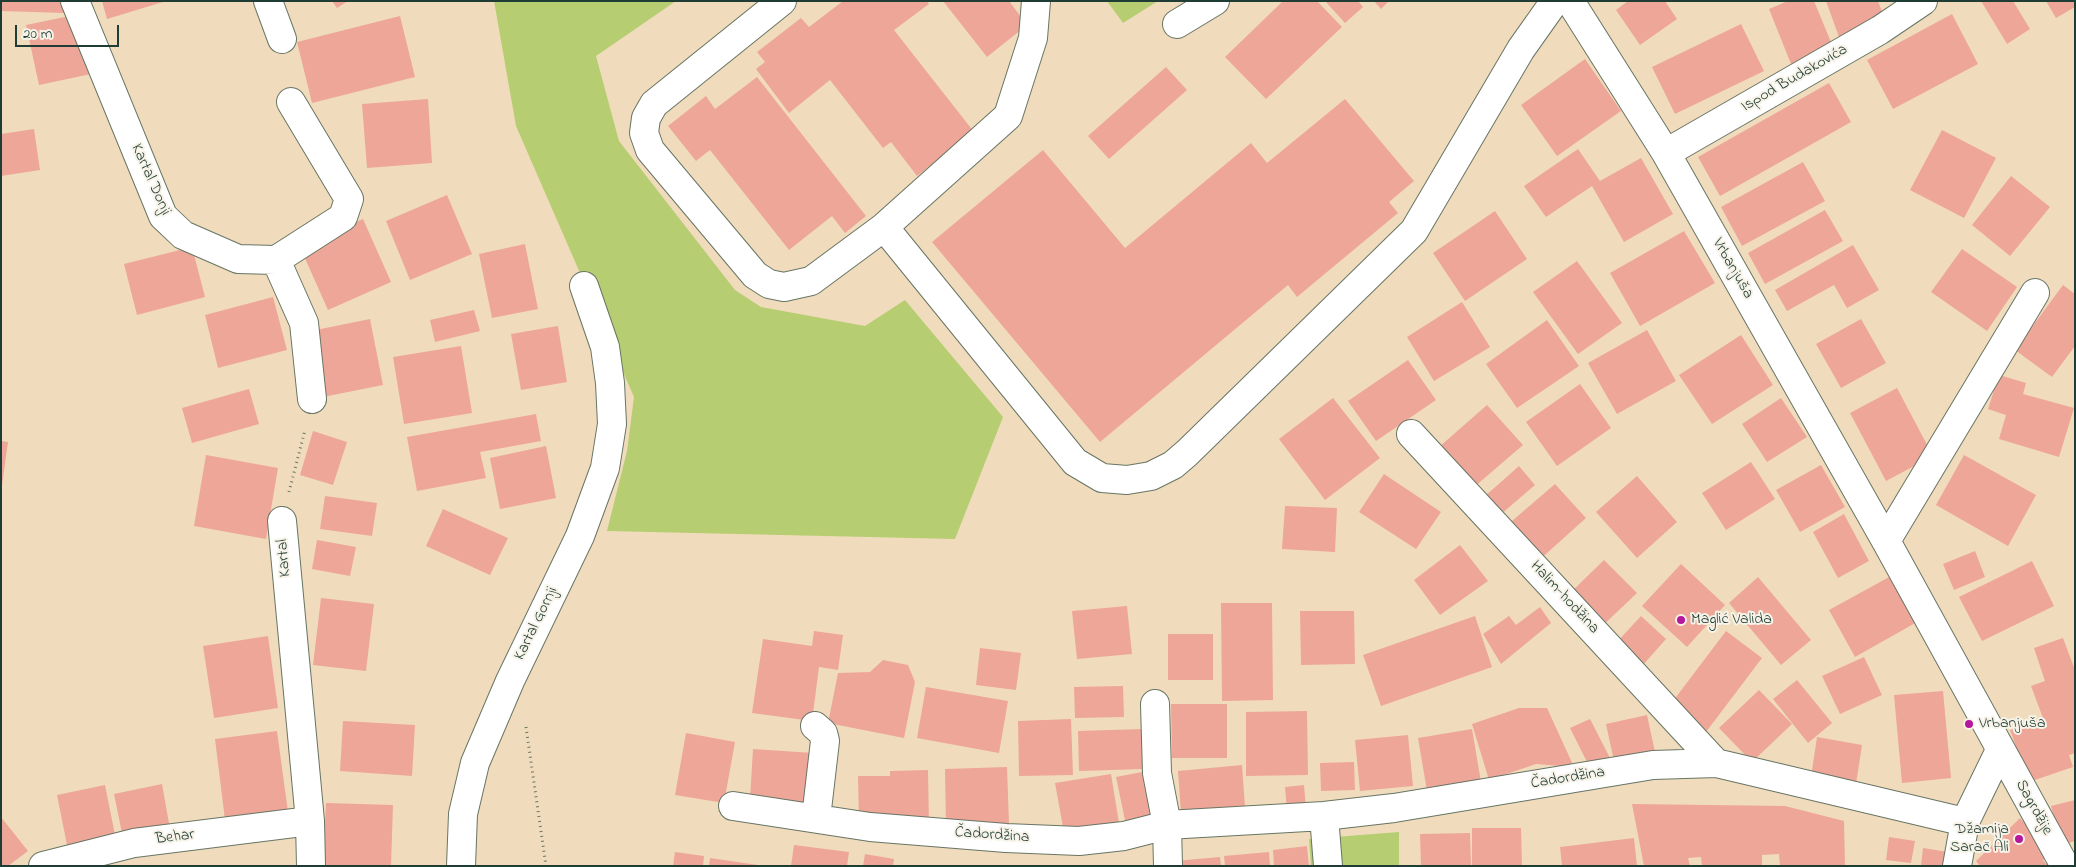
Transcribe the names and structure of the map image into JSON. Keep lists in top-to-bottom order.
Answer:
{
  "streets": {
    "street": [
      "Ispod Budakovića",
      "Kartal Donji",
      "Vrbanjuša",
      "Kartal",
      "Halim-hodžina",
      "Kartal Gornji",
      "Čadordžina",
      "Sagrdžije",
      "Behar"
    ]
  },
  "crossings": [
    ["Ispod Budakovića", "Vrbanjuša"],
    ["Vrbanjuša", "Sagrdžije"],
    ["Kartal", "Behar"],
    ["Halim-hodžina", "Čadordžina"]
  ],
  "places": ["Maglić Valida", "Vrbanjuša", "Džamija Sarač Ali"],
  "scale_bar": "20 m"
}
